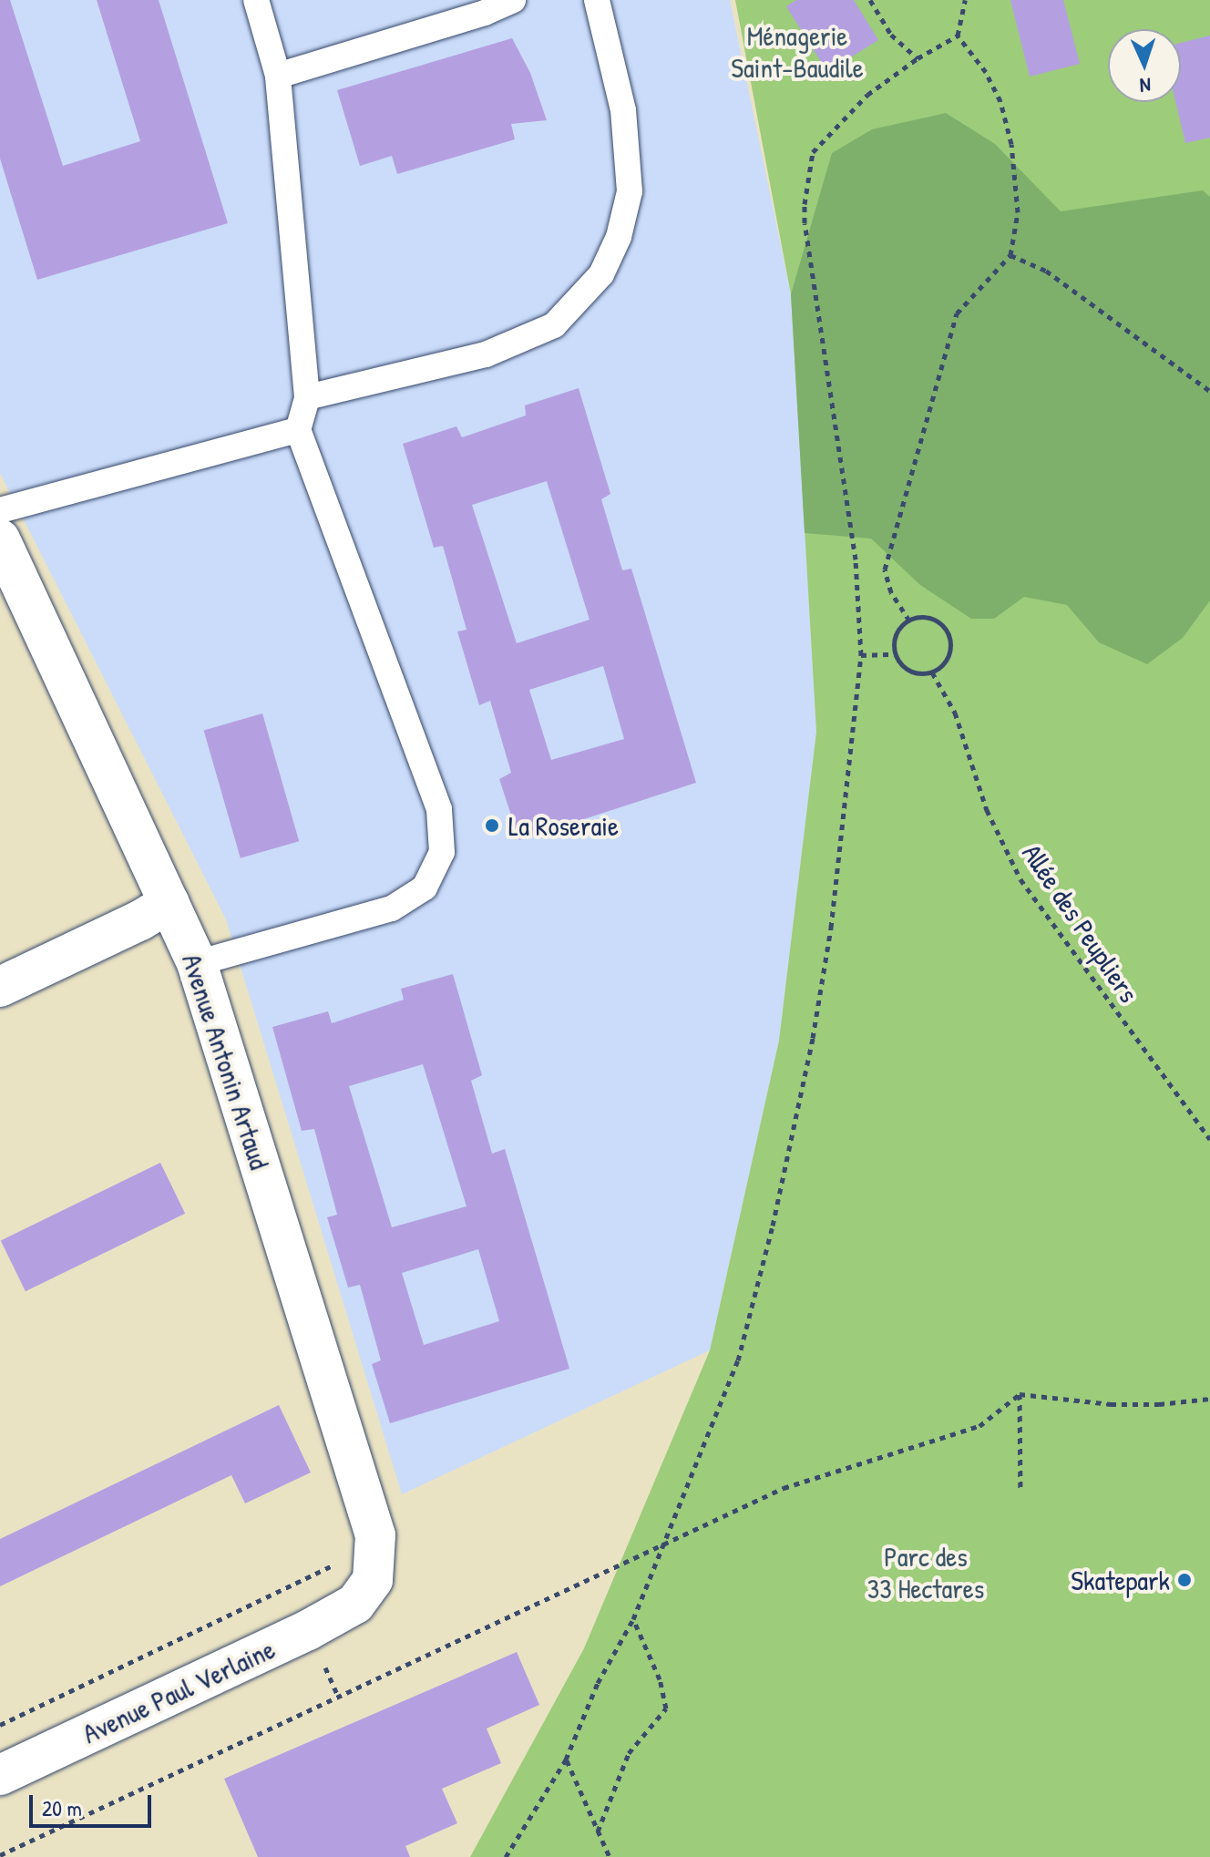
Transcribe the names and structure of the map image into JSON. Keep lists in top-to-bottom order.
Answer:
{
  "streets": {
    "street": ["Avenue Antonin Artaud", "Avenue Paul Verlaine"],
    "path": ["Allée des Peupliers"]
  },
  "crossings": [
    ["Avenue Antonin Artaud", "Avenue Paul Verlaine"]
  ],
  "parks": ["Ménagerie Saint-Baudile", "Parc des 33 Hectares"],
  "places": ["La Roseraie", "Skatepark"],
  "scale_bar": "20 m",
  "north": "bottom"
}
